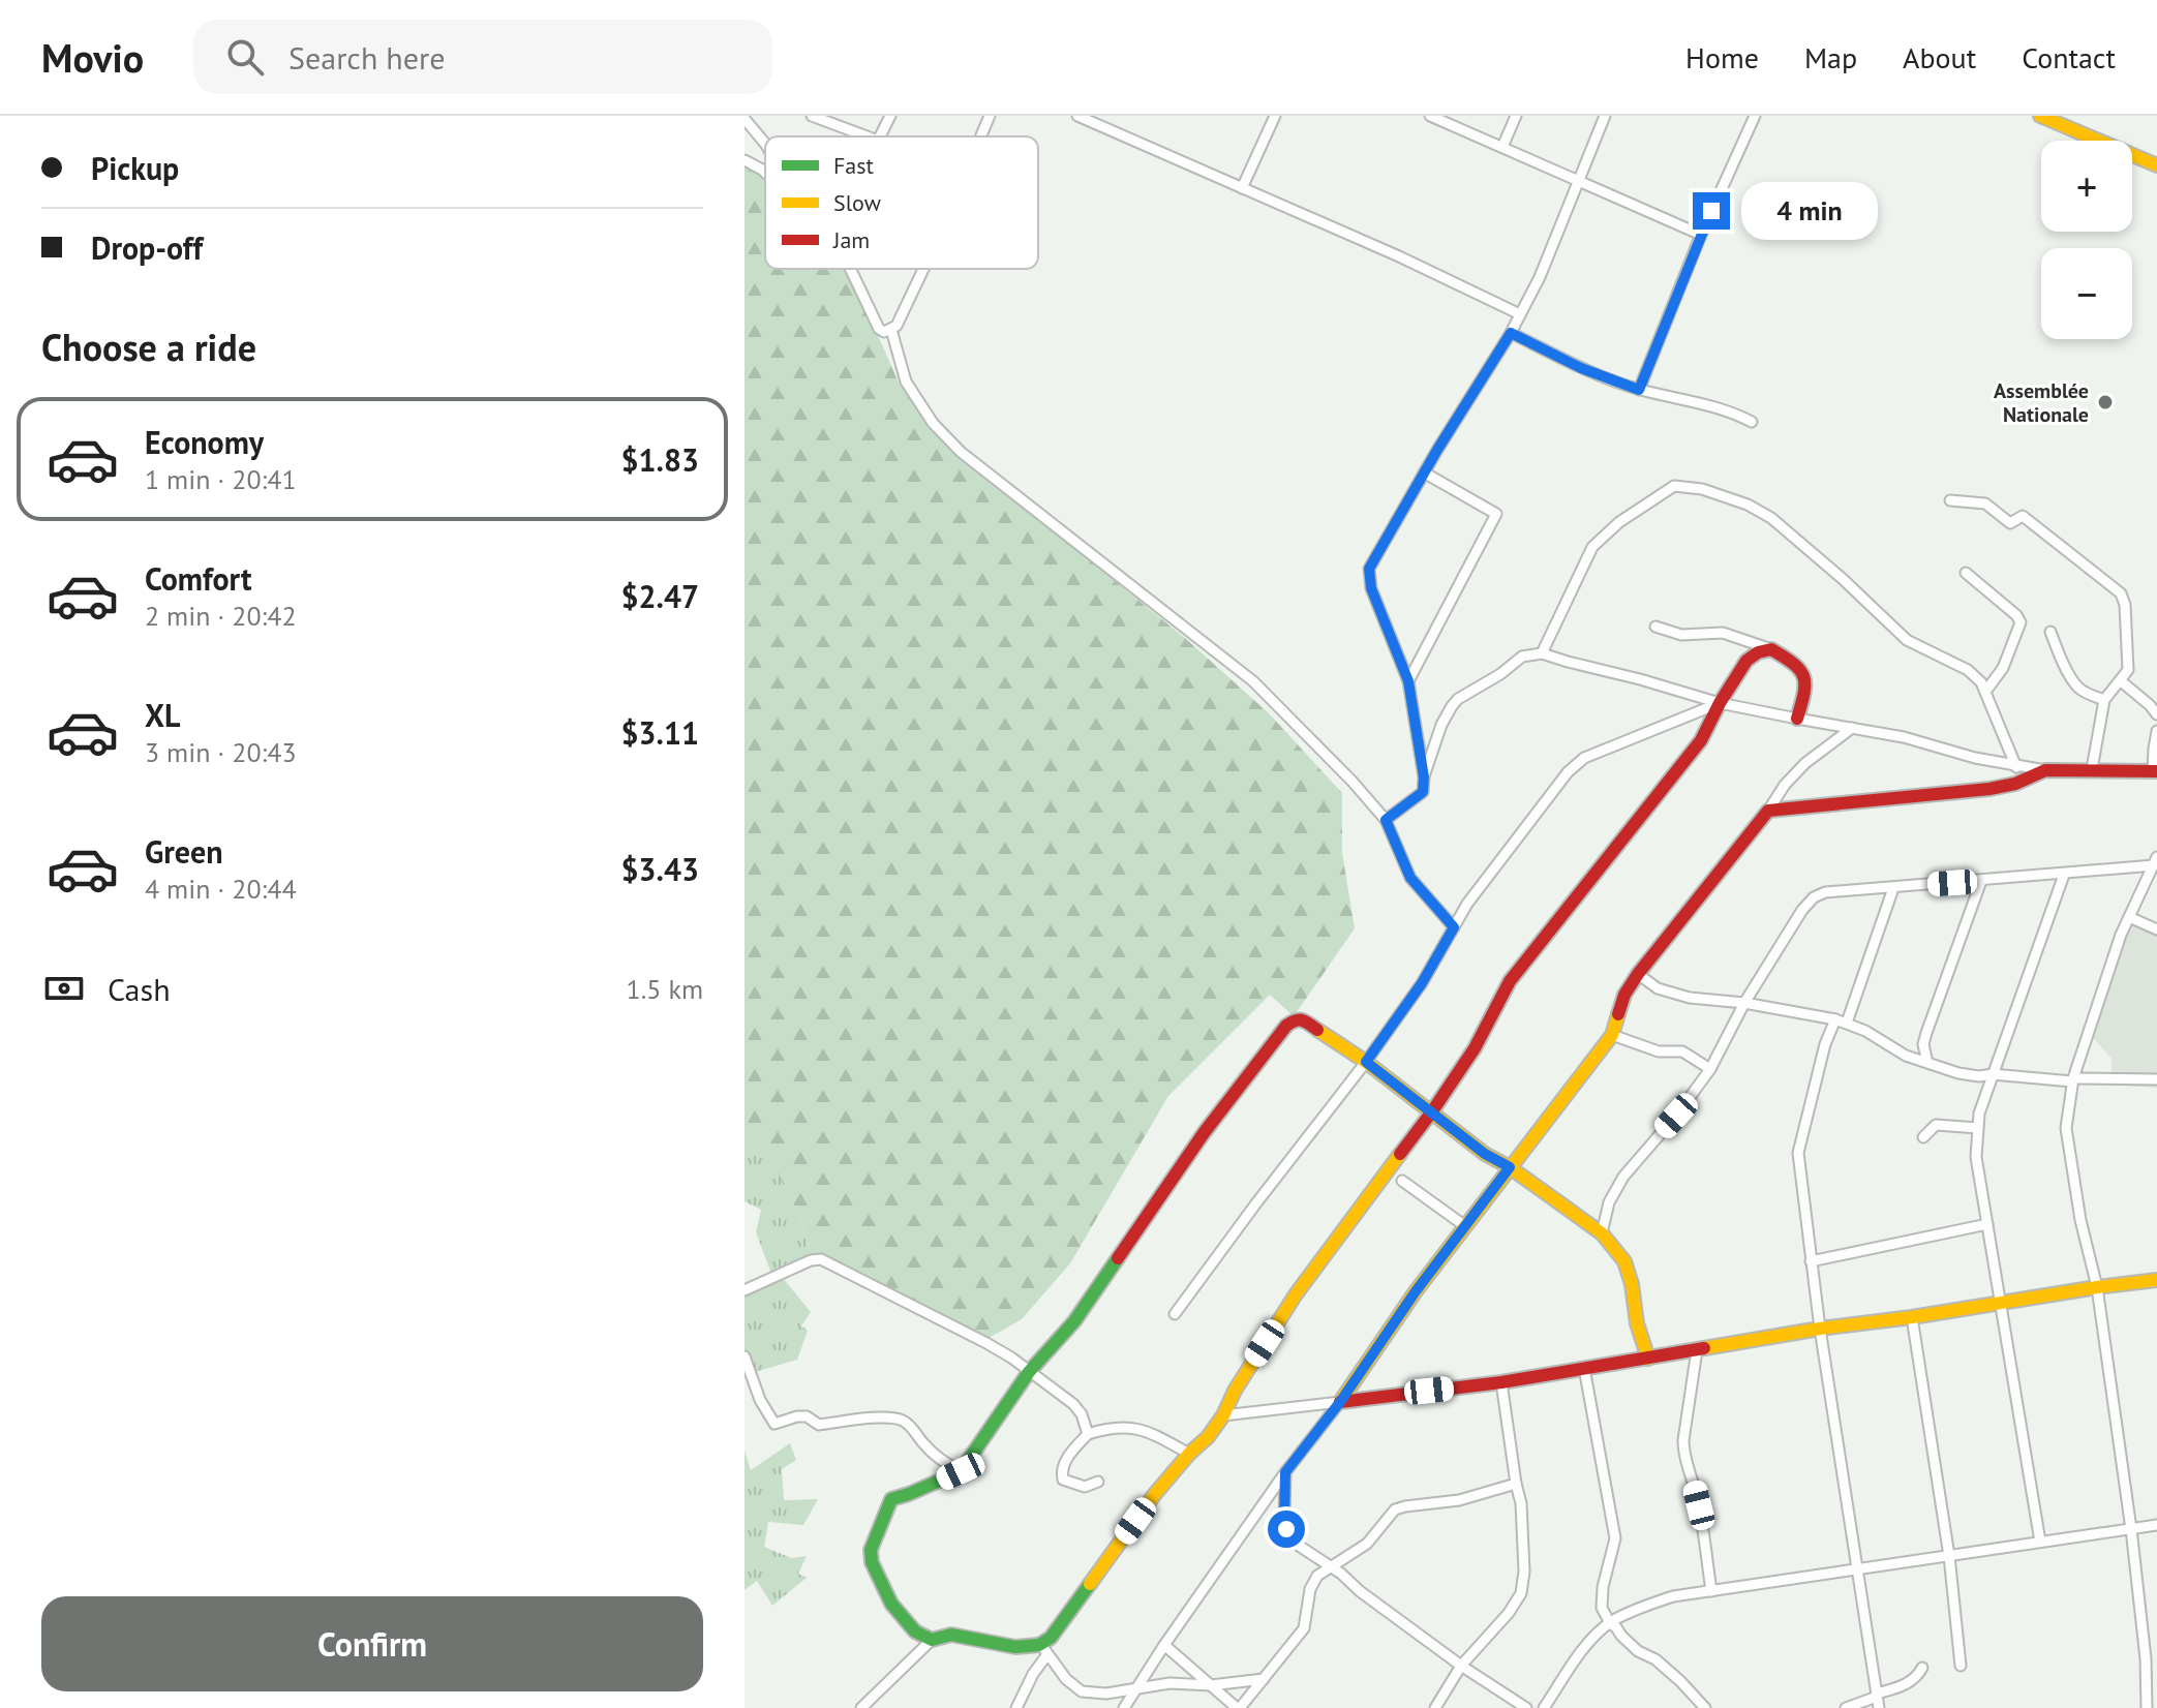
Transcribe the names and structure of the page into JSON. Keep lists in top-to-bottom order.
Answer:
{
  "places": ["Assemblée Nationale"],
  "legend": ["Fast", "Slow", "Jam"],
  "page": {
    "header": "Movio",
    "search": "Search here",
    "nav": [
      "Home",
      "Map",
      "About",
      "Contact"
    ],
    "banner": ["Pickup", "Drop-off"],
    "map_buttons": ["+", "−"],
    "bubble": "4 min",
    "heading": "Choose a ride",
    "list": [
      {
        "name": "Economy",
        "note": "1 min · 20:41",
        "value": "$1.83"
      },
      {
        "name": "Comfort",
        "note": "2 min · 20:42",
        "value": "$2.47"
      },
      {
        "name": "XL",
        "note": "3 min · 20:43",
        "value": "$3.11"
      },
      {
        "name": "Green",
        "note": "4 min · 20:44",
        "value": "$3.43"
      }
    ],
    "pay": ["Cash", "1.5 km"],
    "buttons": "Confirm"
  }
}
